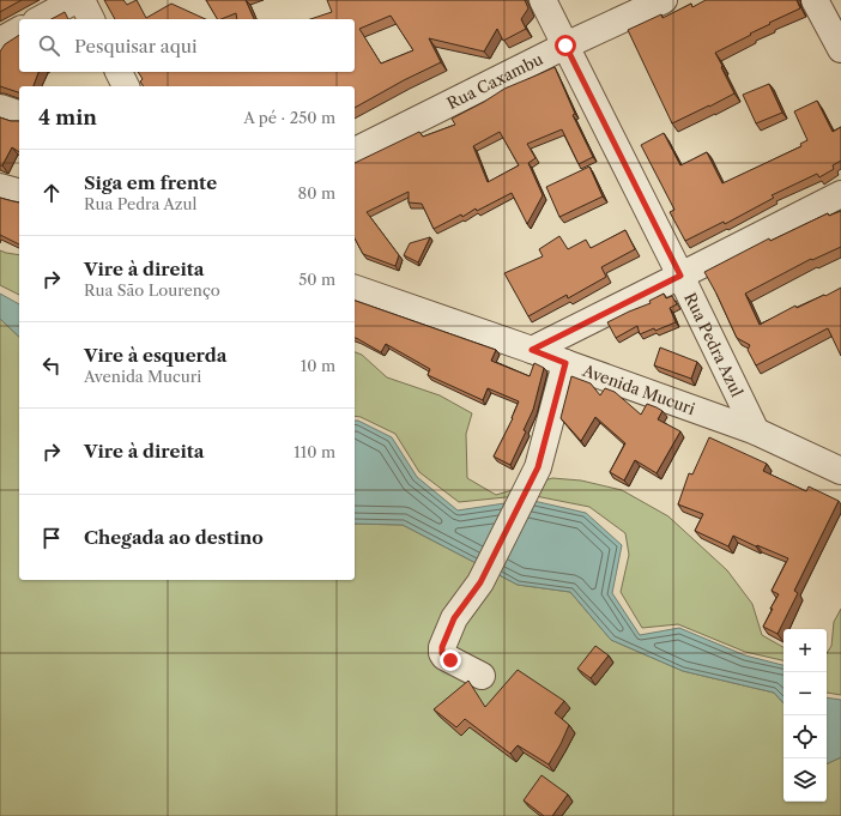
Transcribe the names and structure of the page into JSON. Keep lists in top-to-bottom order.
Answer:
{
  "streets": {
    "street": ["Rua Caxambu", "Rua Pedra Azul", "Avenida Mucuri"]
  },
  "crossings": [
    ["Rua Caxambu", "Rua Pedra Azul"],
    ["Rua Pedra Azul", "Avenida Mucuri"]
  ],
  "page": {
    "search": "Pesquisar aqui",
    "heading": ["4 min", "A pé · 250 m"],
    "list": [
      ["Siga em frente", "Rua Pedra Azul", "80 m"],
      ["Vire à direita", "Rua São Lourenço", "50 m"],
      ["Vire à esquerda", "Avenida Mucuri", "10 m"],
      ["Vire à direita", "110 m"],
      "Chegada ao destino"
    ],
    "map_buttons": ["+", "−"]
  }
}
